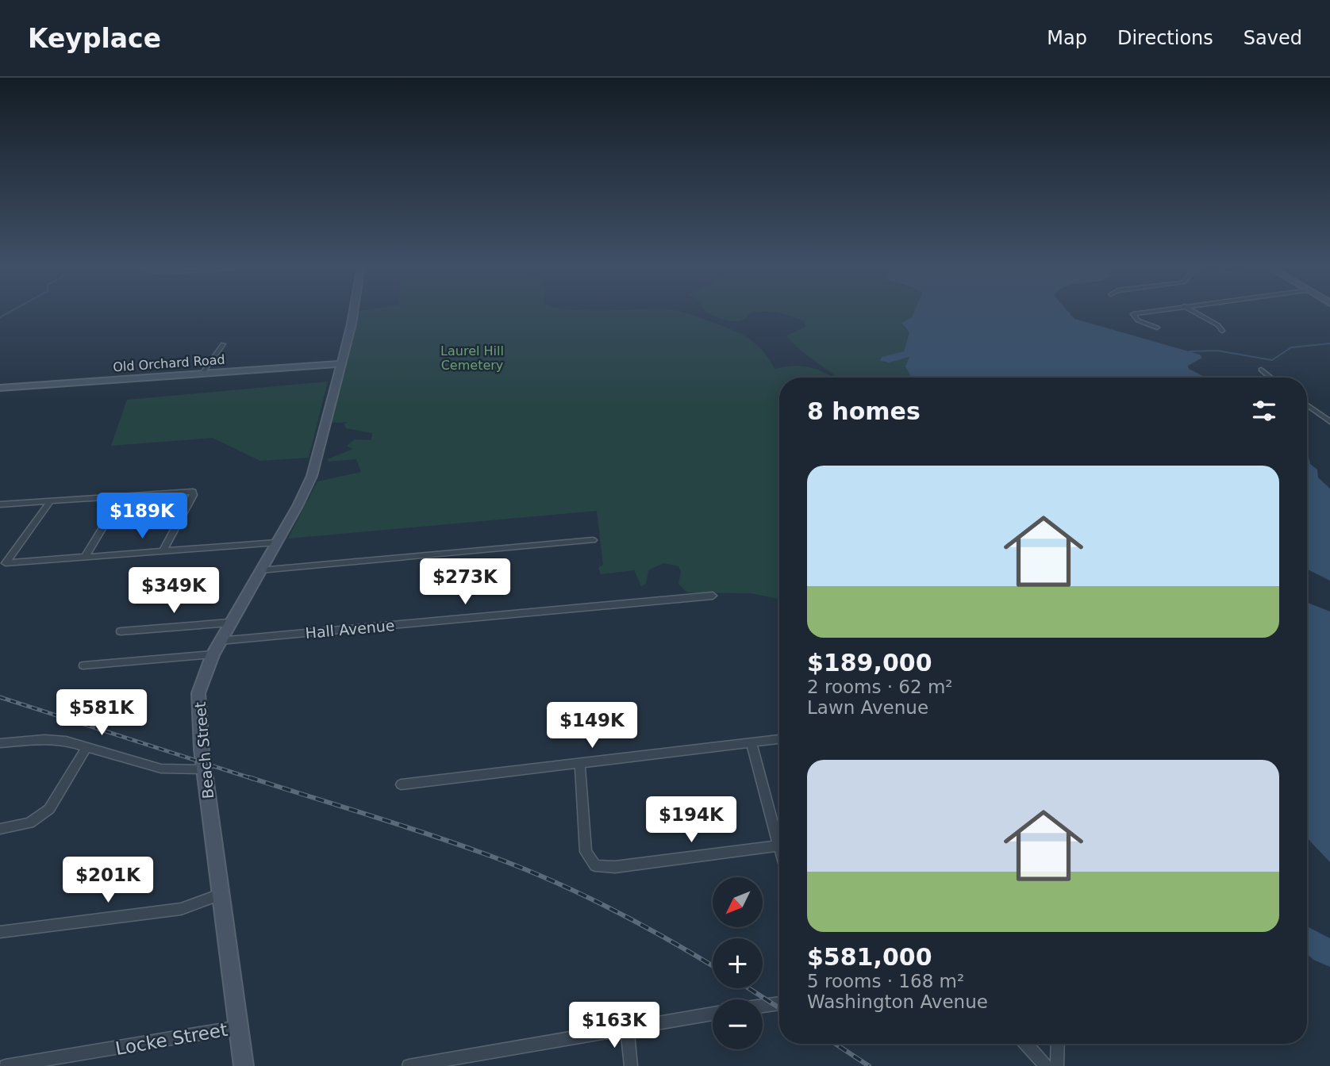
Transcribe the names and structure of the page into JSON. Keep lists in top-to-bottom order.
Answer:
{
  "streets": {
    "main road": ["Old Orchard Road", "Beach Street"],
    "street": ["Hall Avenue", "Locke Street"]
  },
  "crossings": [
    ["Old Orchard Road", "Beach Street"],
    ["Hall Avenue", "Beach Street"],
    ["Beach Street", "Locke Street"]
  ],
  "parks": ["Laurel Hill Cemetery"],
  "north": "bottom left",
  "page": {
    "header": "Keyplace",
    "nav": ["Map", "Directions", "Saved"],
    "heading": "8 homes",
    "list": [
      {
        "name": "$189,000",
        "note": "2 rooms · 62 m² · Lawn Avenue"
      },
      {
        "name": "$581,000",
        "note": "5 rooms · 168 m² · Washington Avenue"
      }
    ],
    "price": [
      "$189K",
      "$273K",
      "$349K",
      "$581K",
      "$149K",
      "$194K",
      "$201K",
      "$163K"
    ],
    "map_buttons": ["+", "−"]
  }
}
